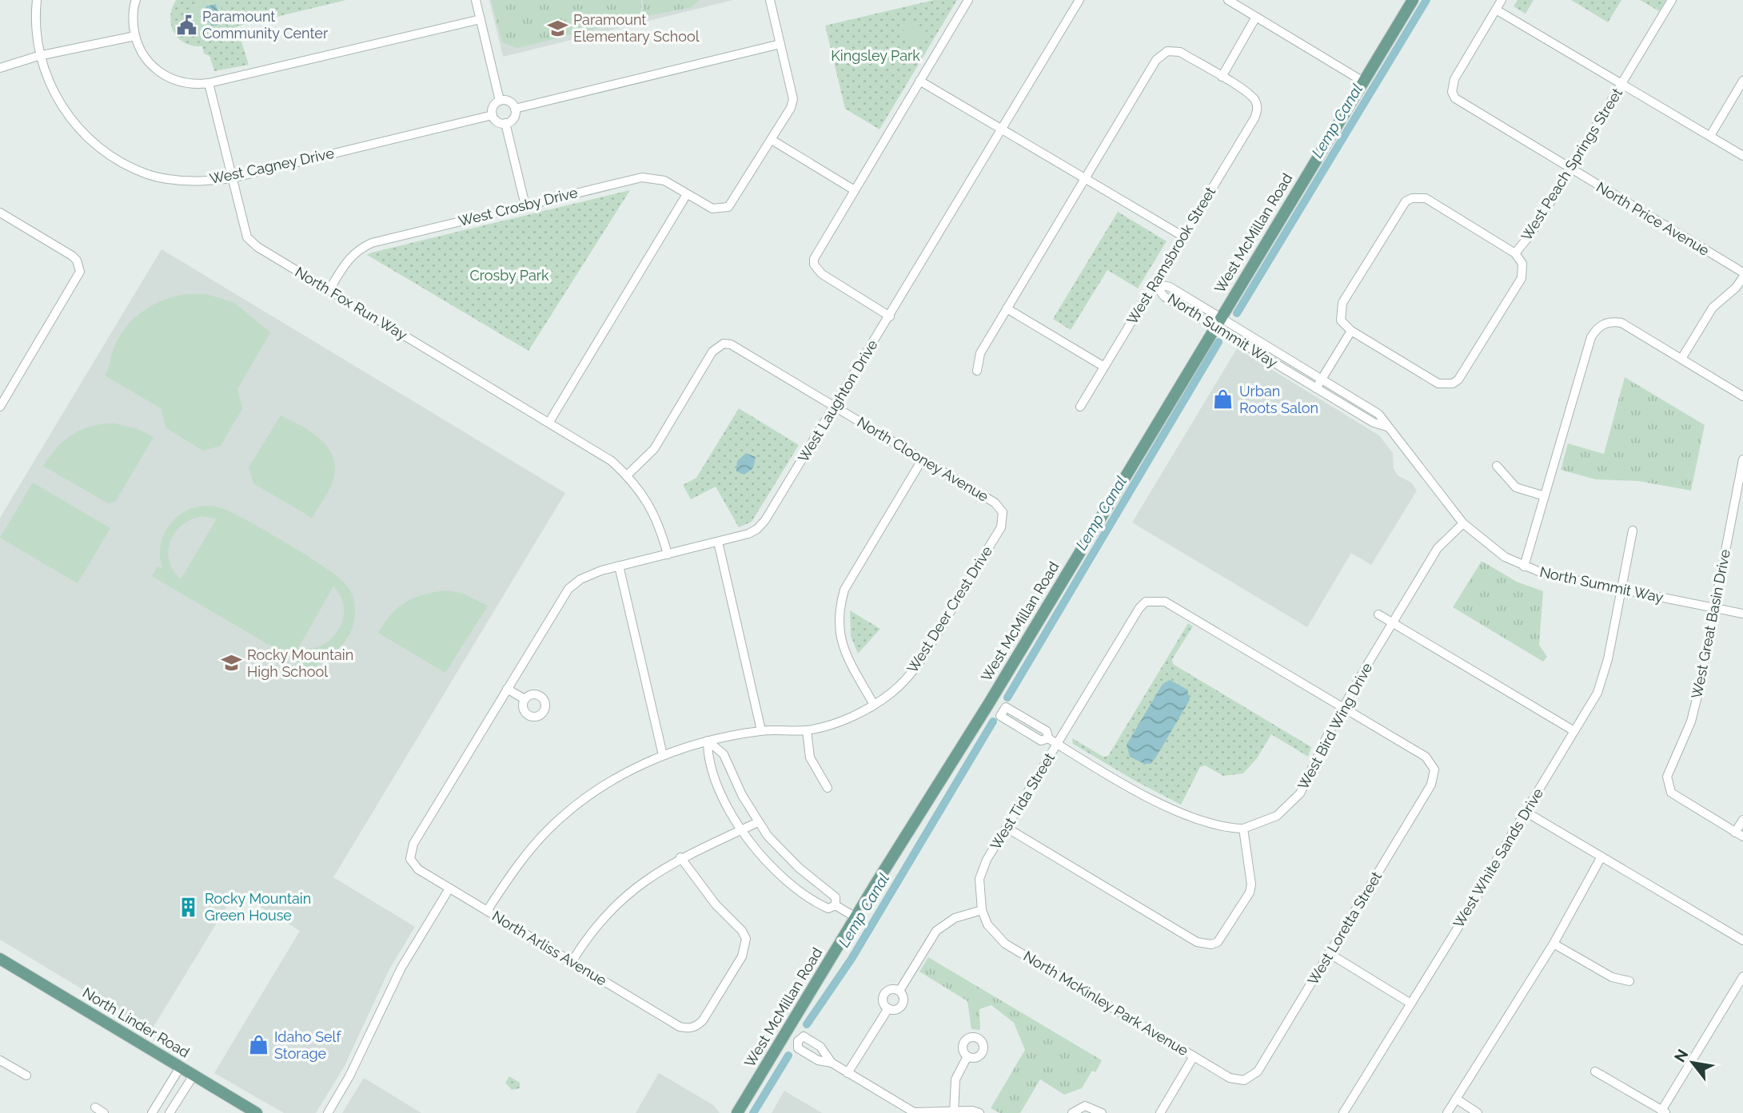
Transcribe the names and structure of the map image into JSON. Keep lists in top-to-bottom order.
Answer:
{
  "streets": {
    "main road": ["West McMillan Road", "North Linder Road"],
    "street": [
      "West Peach Springs Street",
      "West Cagney Drive",
      "West Crosby Drive",
      "North Price Avenue",
      "West Ramsbrook Street",
      "North Fox Run Way",
      "North Summit Way",
      "West Laughton Drive",
      "North Clooney Avenue",
      "West Deer Crest Drive",
      "West Great Basin Drive",
      "West Bird Wing Drive",
      "West Tida Street",
      "West White Sands Drive",
      "West Loretta Street",
      "North Arliss Avenue",
      "North McKinley Park Avenue"
    ]
  },
  "crossings": [
    ["West Peach Springs Street", "North Price Avenue"],
    ["West Cagney Drive", "North Fox Run Way"],
    ["West Crosby Drive", "North Fox Run Way"],
    ["West McMillan Road", "North Summit Way"],
    ["West Ramsbrook Street", "North Summit Way"],
    ["North Fox Run Way", "West Laughton Drive"],
    ["North Fox Run Way", "North Clooney Avenue"],
    ["North Summit Way", "West Great Basin Drive"],
    ["North Summit Way", "West Bird Wing Drive"],
    ["North Summit Way", "West White Sands Drive"],
    ["West Laughton Drive", "North Clooney Avenue"],
    ["West Laughton Drive", "North Arliss Avenue"],
    ["North Clooney Avenue", "West Deer Crest Drive"],
    ["West Deer Crest Drive", "North Arliss Avenue"],
    ["West Bird Wing Drive", "West Tida Street"],
    ["West Bird Wing Drive", "West Loretta Street"],
    ["West Tida Street", "West Loretta Street"],
    ["West Tida Street", "North McKinley Park Avenue"],
    ["West Loretta Street", "North McKinley Park Avenue"]
  ],
  "water": ["Lemp Canal"],
  "parks": ["Kingsley Park", "Crosby Park"],
  "places": {
    "public building": ["Paramount Community Center"],
    "school or university": ["Paramount Elementary School", "Rocky Mountain High School"],
    "shop": ["Urban Roots Salon", "Idaho Self Storage"],
    "building": ["Rocky Mountain Green House"]
  },
  "north": "top left"
}
